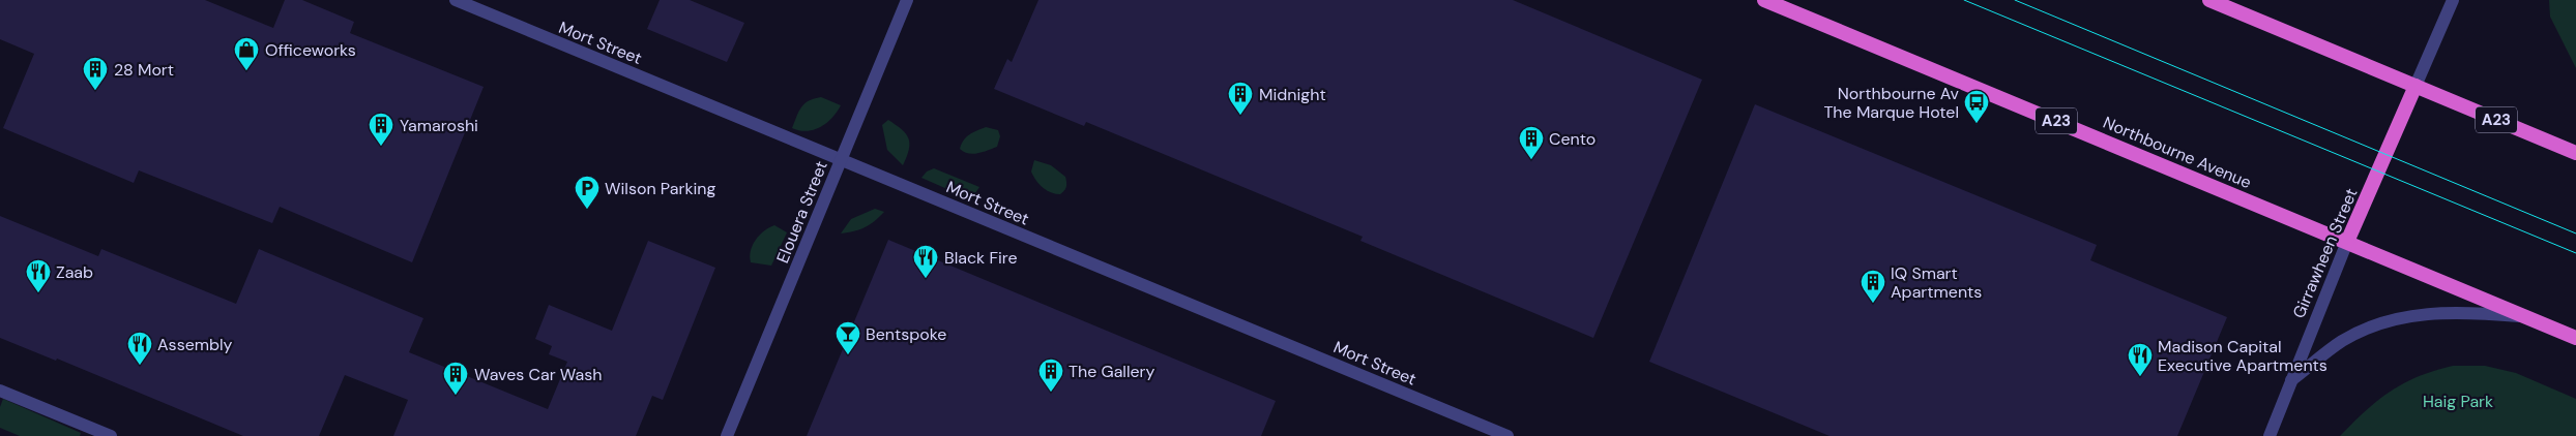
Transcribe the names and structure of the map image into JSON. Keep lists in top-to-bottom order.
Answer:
{
  "streets": {
    "highway": ["A23", "Northbourne Avenue", "Girrawheen Street"],
    "street": ["Mort Street", "Elouera Street"]
  },
  "crossings": [
    ["Mort Street", "Elouera Street"],
    ["A23", "Girrawheen Street"],
    ["Northbourne Avenue", "Girrawheen Street"]
  ],
  "parks": ["Haig Park"],
  "places": {
    "shop": ["Officeworks"],
    "building": [
      "28 Mort",
      "Midnight",
      "Yamaroshi",
      "Cento",
      "IQ Smart Apartments",
      "The Gallery",
      "Waves Car Wash"
    ],
    "bus stop": ["Northbourne Av The Marque Hotel"],
    "parking": ["Wilson Parking"],
    "restaurant": [
      "Black Fire",
      "Zaab",
      "Assembly",
      "Madison Capital Executive Apartments"
    ],
    "bar": ["Bentspoke"]
  }
}
